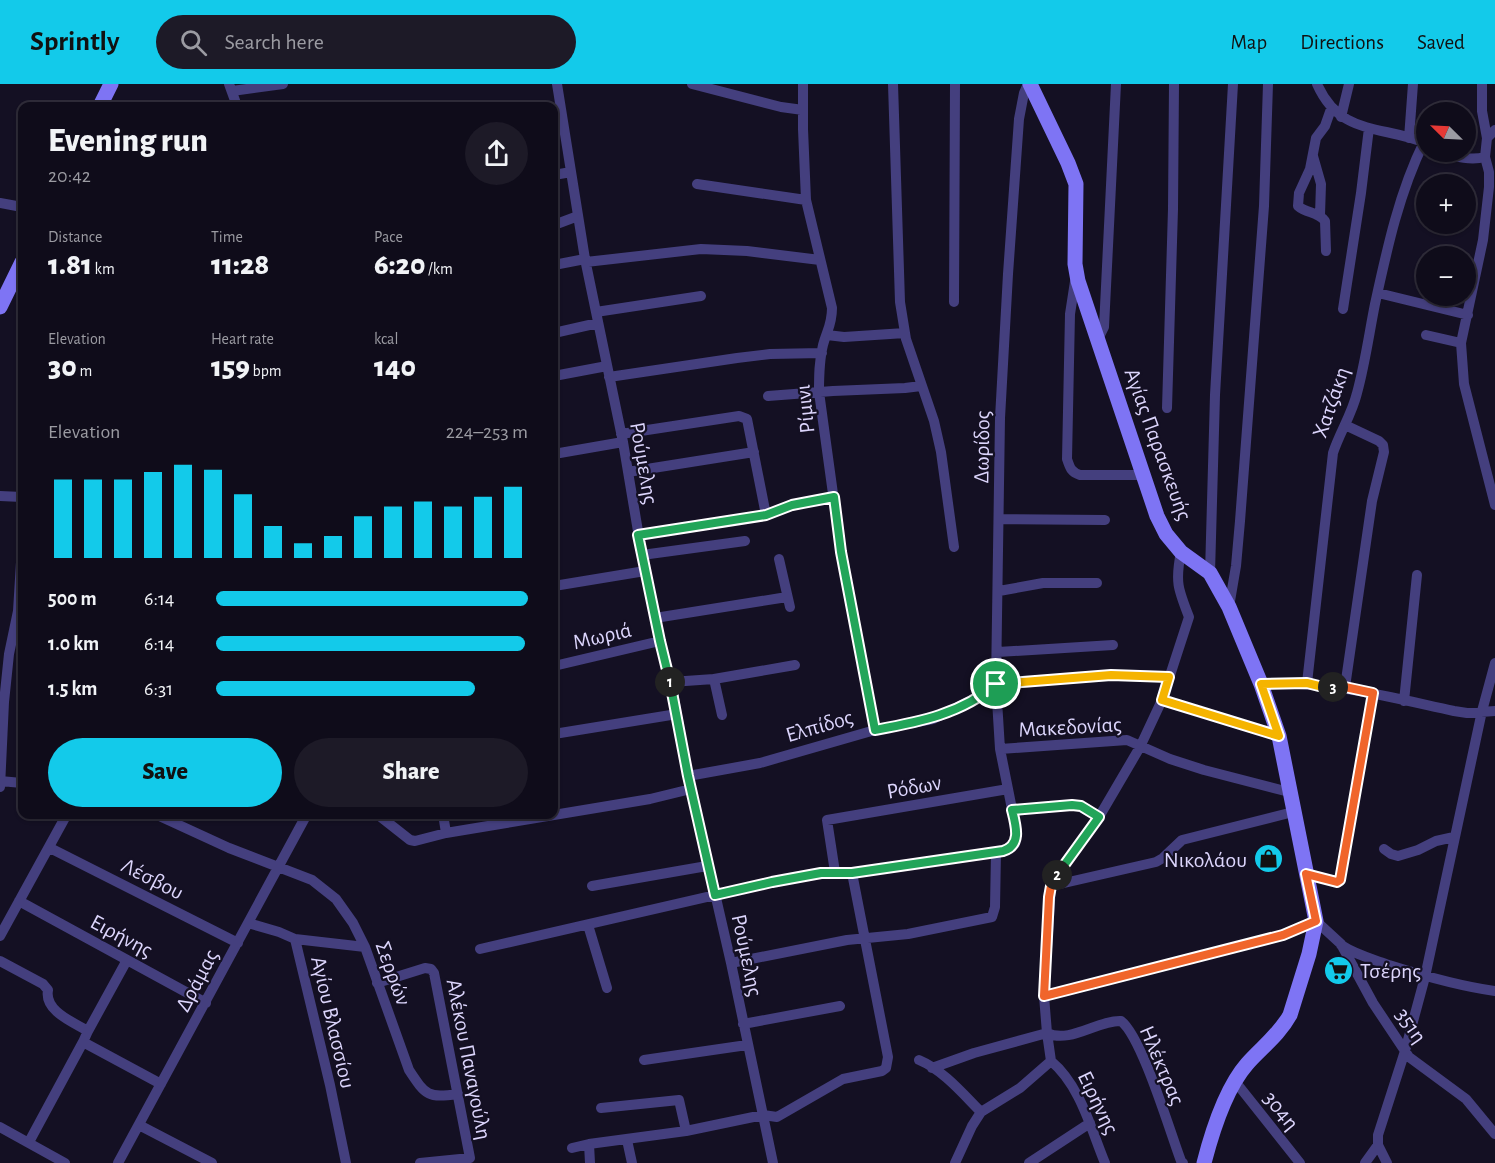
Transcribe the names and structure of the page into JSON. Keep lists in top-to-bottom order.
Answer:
{
  "streets": {
    "street": [
      "Χατζάκη",
      "Ρίμινι",
      "Αγίας Παρασκευής",
      "Δωρίδος",
      "Ρούμελης",
      "Μωριά",
      "Ελπίδος",
      "Μακεδονίας",
      "Ρόδων",
      "Λέσβου",
      "Ειρήνης",
      "Σερρών",
      "Δράμας",
      "Αγίου Βλασσίου",
      "351η",
      "Αλέκου Παναγούλη",
      "Ηλέκτρας",
      "304η"
    ]
  },
  "crossings": [
    ["Ρίμινι", "Ελπίδος"],
    ["Αγίας Παρασκευής", "Δωρίδος"],
    ["Αγίας Παρασκευής", "Μακεδονίας"],
    ["Αγίας Παρασκευής", "351η"],
    ["Αγίας Παρασκευής", "304η"],
    ["Δωρίδος", "Ελπίδος"],
    ["Δωρίδος", "Μακεδονίας"],
    ["Δωρίδος", "Ρόδων"],
    ["Ρούμελης", "Μωριά"],
    ["Ρούμελης", "Ελπίδος"],
    ["Λέσβου", "Δράμας"],
    ["Ειρήνης", "Δράμας"],
    ["Σερρών", "Δράμας"],
    ["Σερρών", "Αλέκου Παναγούλη"],
    ["Δράμας", "Αγίου Βλασσίου"]
  ],
  "places": {
    "shop": ["Νικολάου"],
    "supermarket": ["Τσέρης"]
  },
  "north": "top left",
  "page": {
    "header": "Sprintly",
    "search": "Search here",
    "nav": ["Map", "Directions", "Saved"],
    "map_buttons": ["+", "−"],
    "heading": ["Evening run", "20:42"],
    "stats": [
      ["Distance", "1.81 km"],
      ["Time", "11:28"],
      ["Pace", "6:20 /km"],
      ["Elevation", "30 m"],
      ["Heart rate", "159 bpm"],
      ["kcal", "140"]
    ],
    "chart": ["Elevation", "224–253 m"],
    "list": [
      {
        "name": "500 m",
        "note": "6:14"
      },
      {
        "name": "1.0 km",
        "note": "6:14"
      },
      {
        "name": "1.5 km",
        "note": "6:31"
      }
    ],
    "pins": ["1", "3", "2"],
    "buttons": ["Save", "Share"]
  }
}
